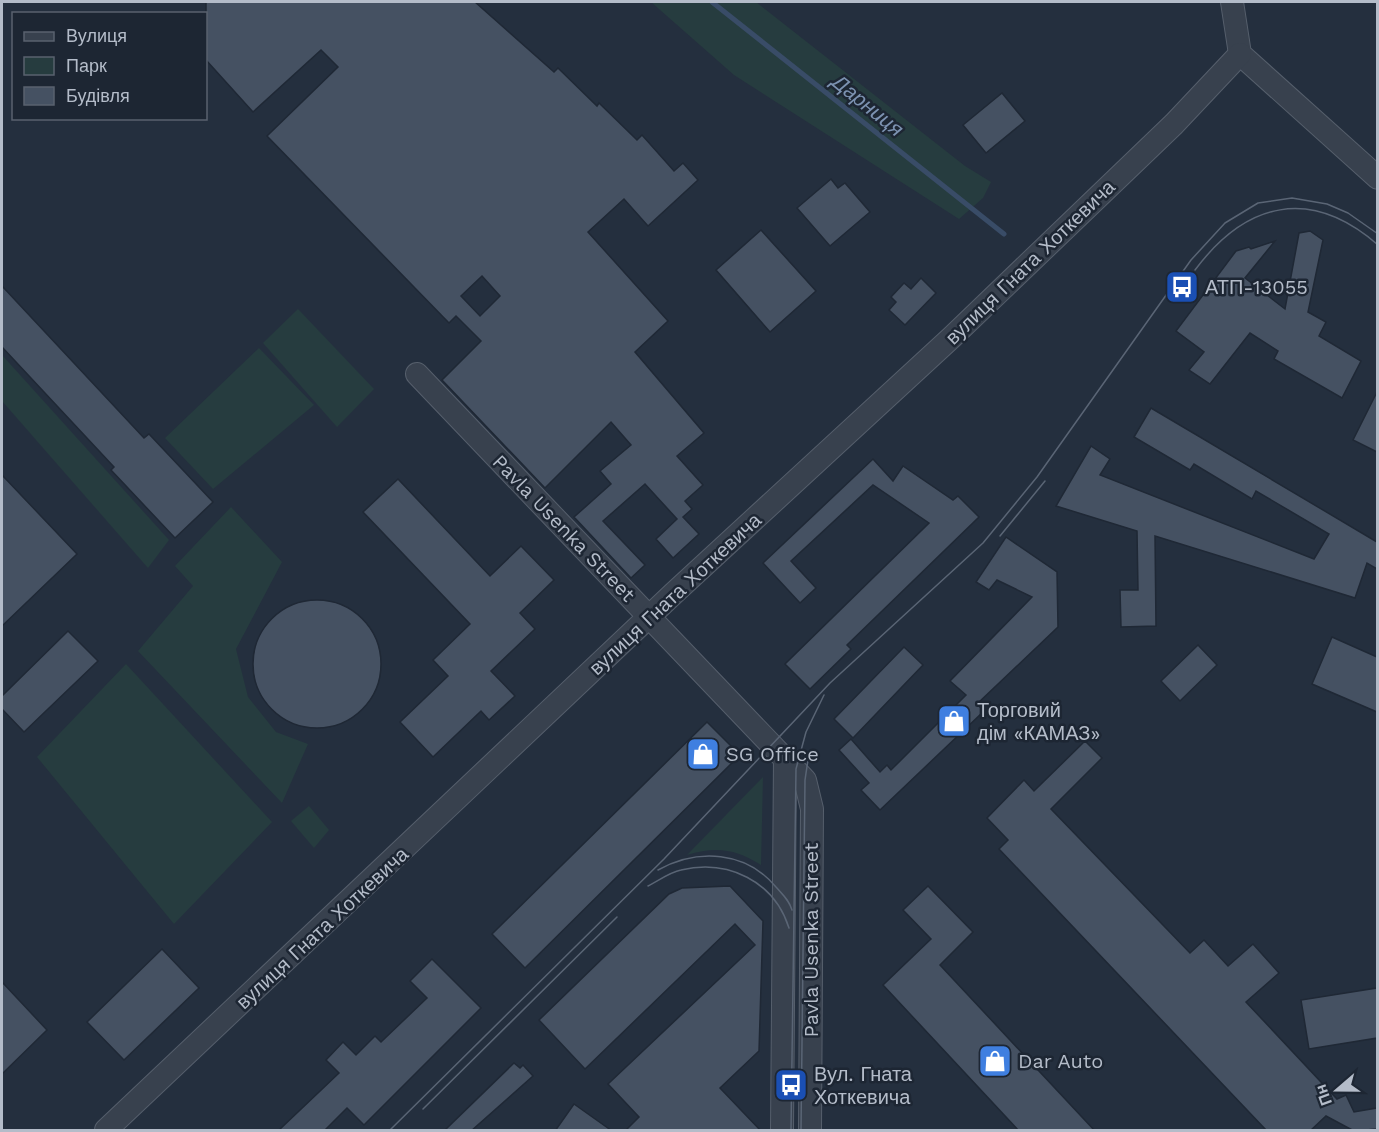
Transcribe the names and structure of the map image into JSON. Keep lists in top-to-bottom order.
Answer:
{
  "streets": {
    "street": ["вулиця Гната Хоткевича", "Pavla Usenka Street"]
  },
  "crossings": [
    ["вулиця Гната Хоткевича", "Pavla Usenka Street"]
  ],
  "water": ["Дарниця"],
  "places": {
    "bus stop": ["АТП-13055", "Вул. Гната Хоткевича"],
    "shop": ["Торговий дім «КАМАЗ»", "SG Office", "Dar Auto"]
  },
  "legend": ["Вулиця", "Парк", "Будівля"],
  "north": "left"
}
